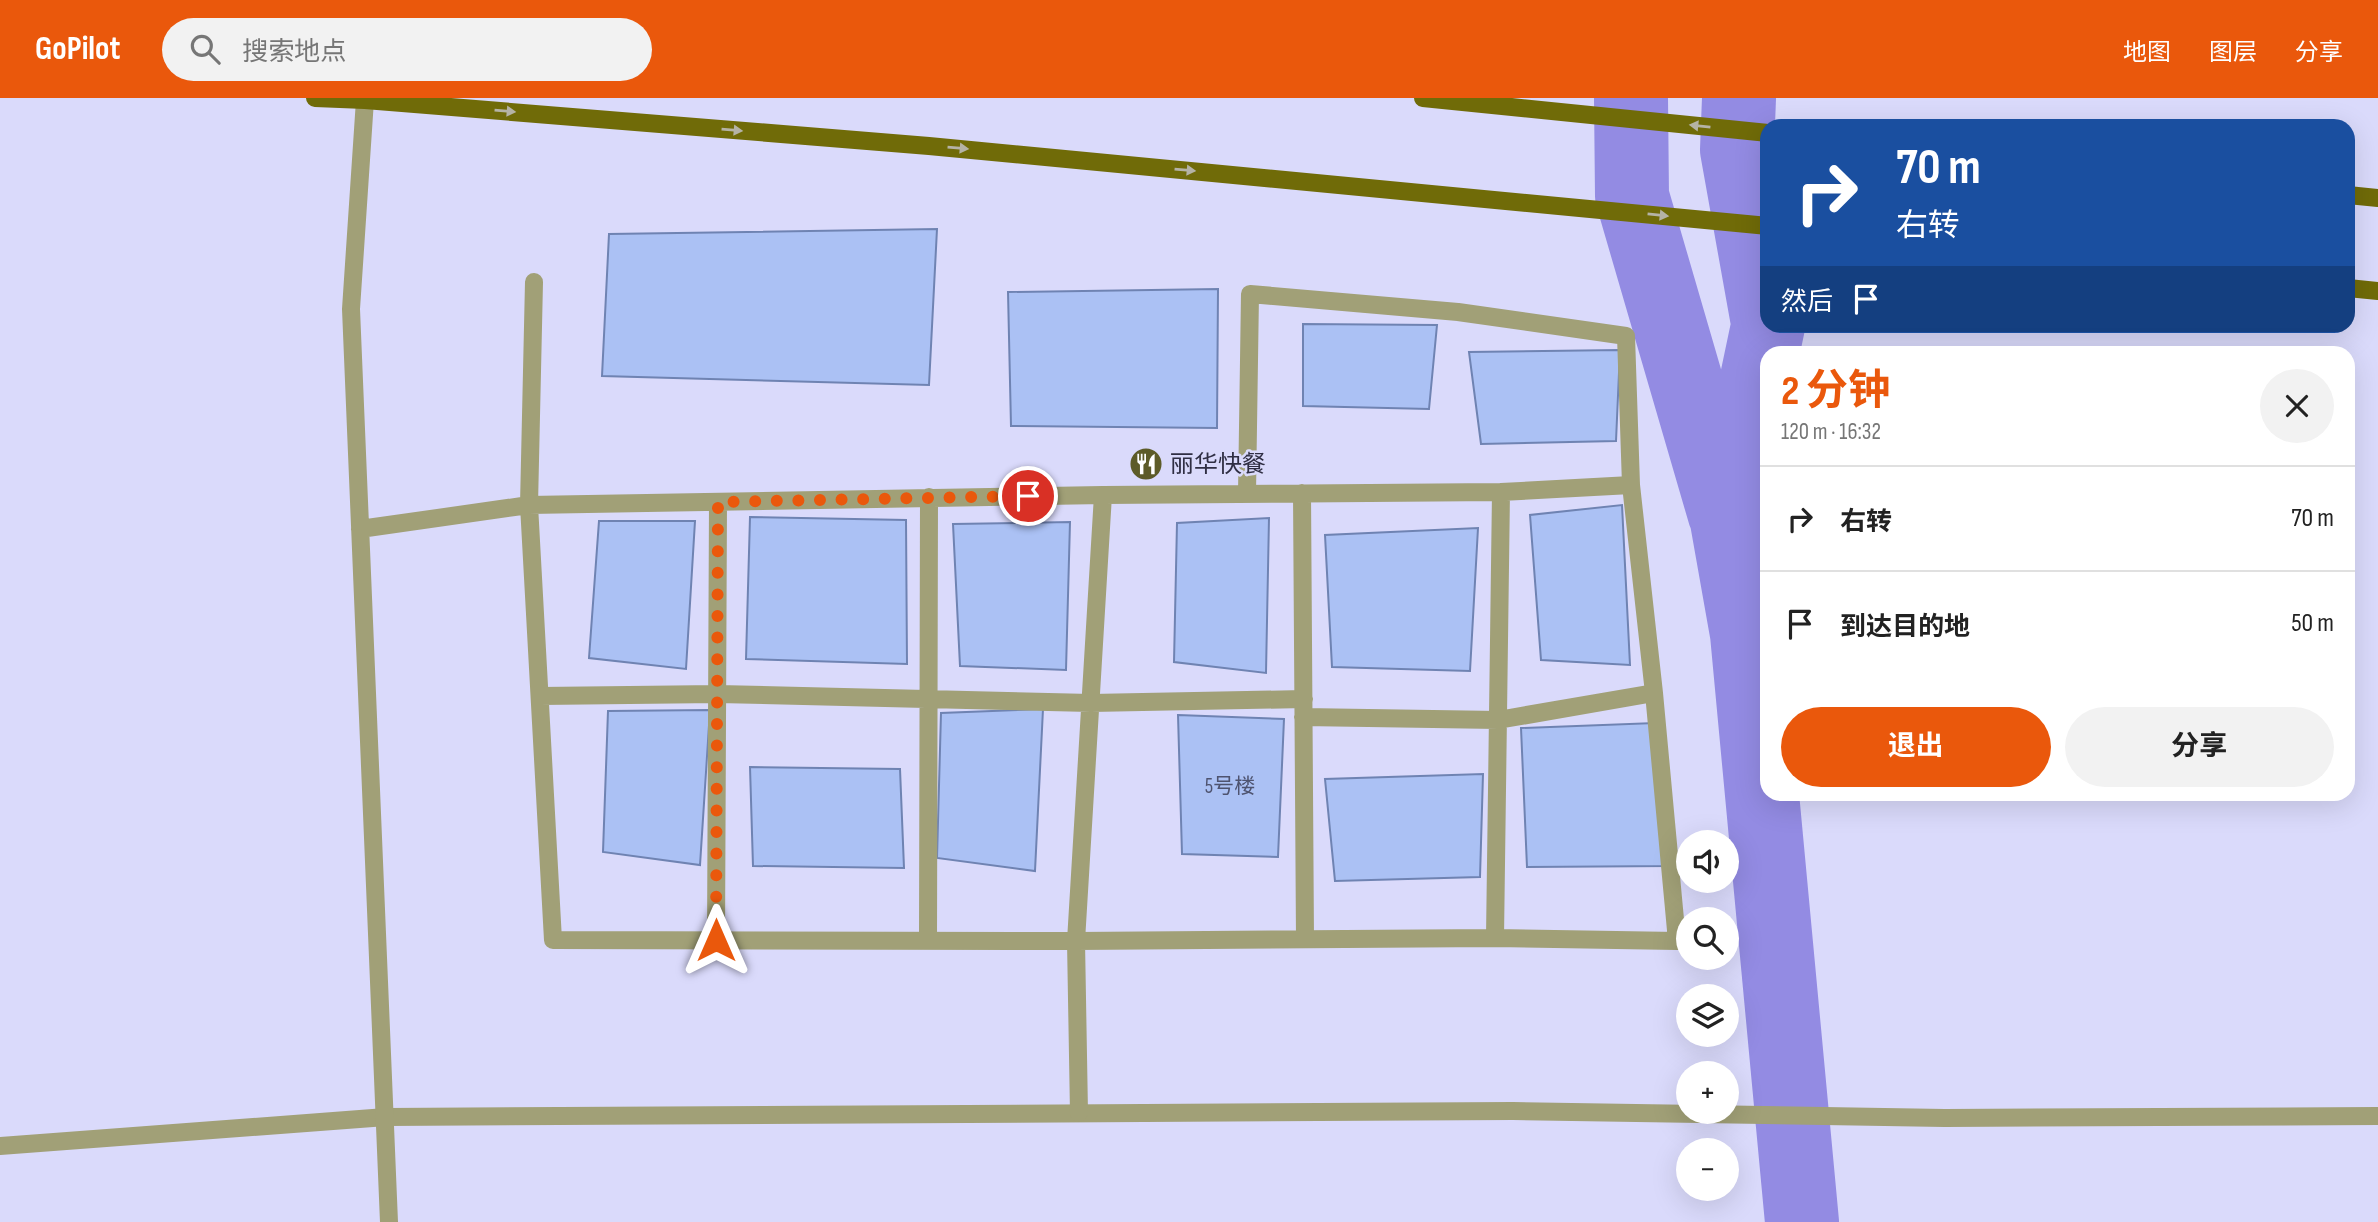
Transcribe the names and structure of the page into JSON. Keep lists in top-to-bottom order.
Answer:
{
  "places": {
    "restaurant": ["丽华快餐"]
  },
  "house_numbers": ["5号楼"],
  "page": {
    "header": "GoPilot",
    "search": "搜索地点",
    "nav": ["地图", "图层", "分享"],
    "turn": ["70 m", "右转"],
    "then": "然后",
    "heading": ["2 分钟", "120 m · 16:32"],
    "list": [
      {
        "name": "右转",
        "value": "70 m"
      },
      {
        "name": "到达目的地",
        "value": "50 m"
      }
    ],
    "buttons": ["退出", "分享"],
    "map_buttons": ["+", "−"]
  }
}
